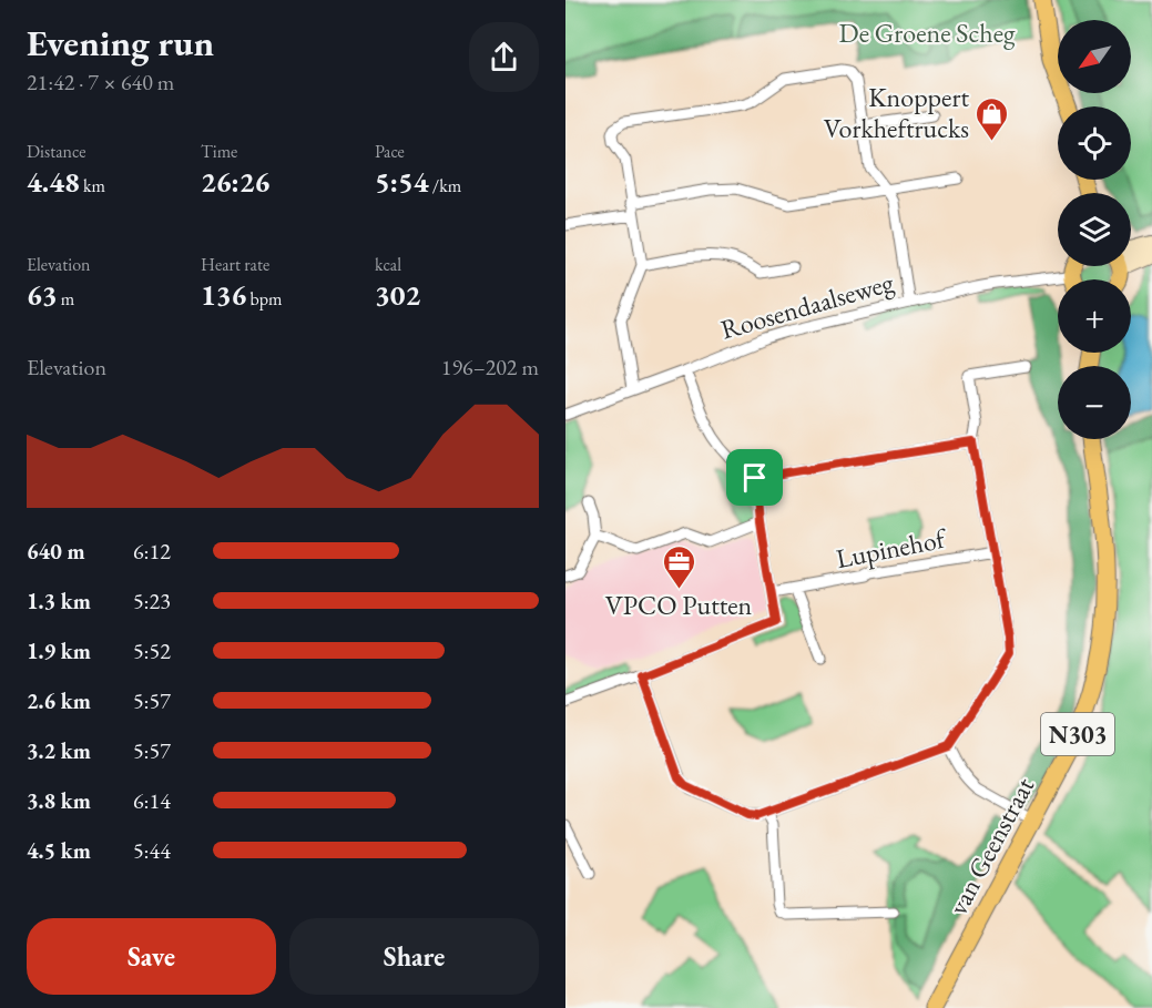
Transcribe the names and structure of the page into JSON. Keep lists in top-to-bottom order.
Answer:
{
  "streets": {
    "main road": ["N303", "van Geenstraat"],
    "street": ["Roosendaalseweg", "Lupinehof"]
  },
  "parks": ["De Groene Scheg"],
  "places": {
    "shop": ["Knoppert Vorkheftrucks"],
    "office": ["VPCO Putten"]
  },
  "north": "bottom left",
  "page": {
    "heading": ["Evening run", "21:42 · 7 × 640 m"],
    "map_buttons": ["+", "−"],
    "stats": [
      ["Distance", "4.48 km"],
      ["Time", "26:26"],
      ["Pace", "5:54 /km"],
      ["Elevation", "63 m"],
      ["Heart rate", "136 bpm"],
      ["kcal", "302"]
    ],
    "chart": ["Elevation", "196–202 m"],
    "list": [
      {
        "name": "640 m",
        "note": "6:12"
      },
      {
        "name": "1.3 km",
        "note": "5:23"
      },
      {
        "name": "1.9 km",
        "note": "5:52"
      },
      {
        "name": "2.6 km",
        "note": "5:57"
      },
      {
        "name": "3.2 km",
        "note": "5:57"
      },
      {
        "name": "3.8 km",
        "note": "6:14"
      },
      {
        "name": "4.5 km",
        "note": "5:44"
      }
    ],
    "buttons": ["Save", "Share"]
  }
}
